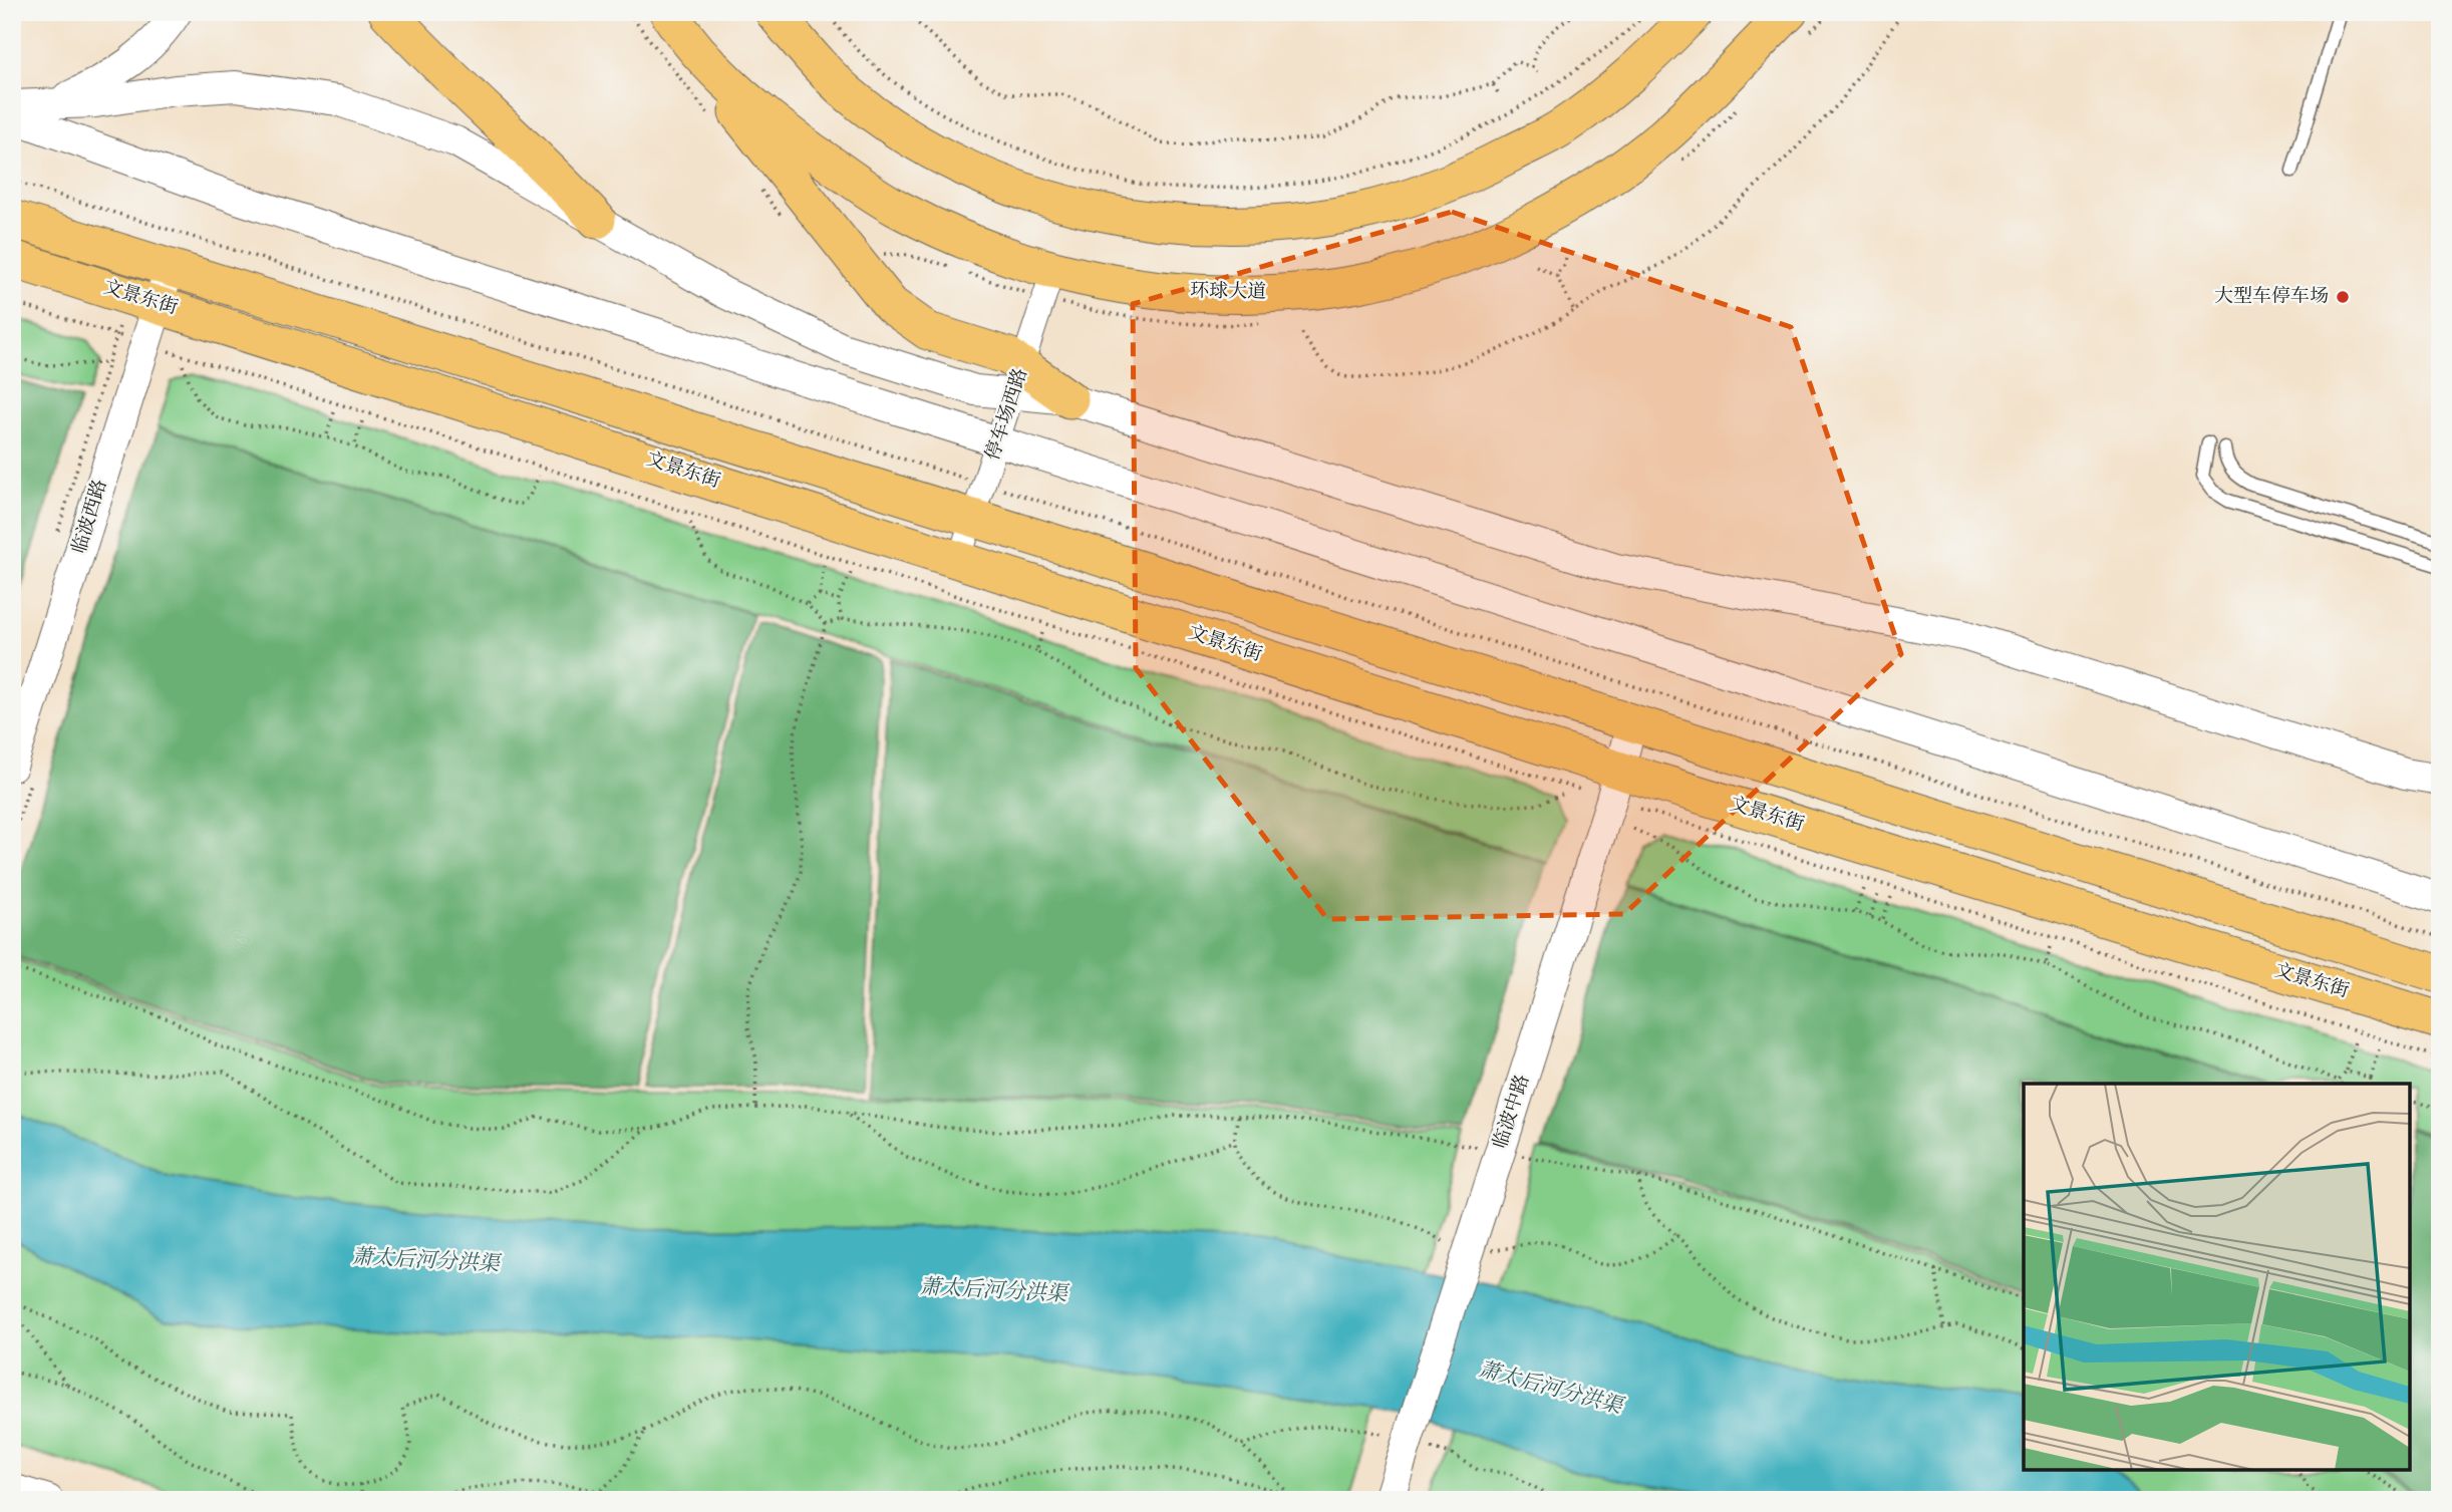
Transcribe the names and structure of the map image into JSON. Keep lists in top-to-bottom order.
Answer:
{
  "streets": {
    "main road": ["环球大道", "文景东街"],
    "street": ["停车场西路", "临波西路", "临波中路"]
  },
  "crossings": [
    ["环球大道", "停车场西路"],
    ["文景东街", "停车场西路"],
    ["文景东街", "临波西路"],
    ["文景东街", "临波中路"]
  ],
  "water": ["萧太后河分洪渠"],
  "places": ["大型车停车场"]
}
